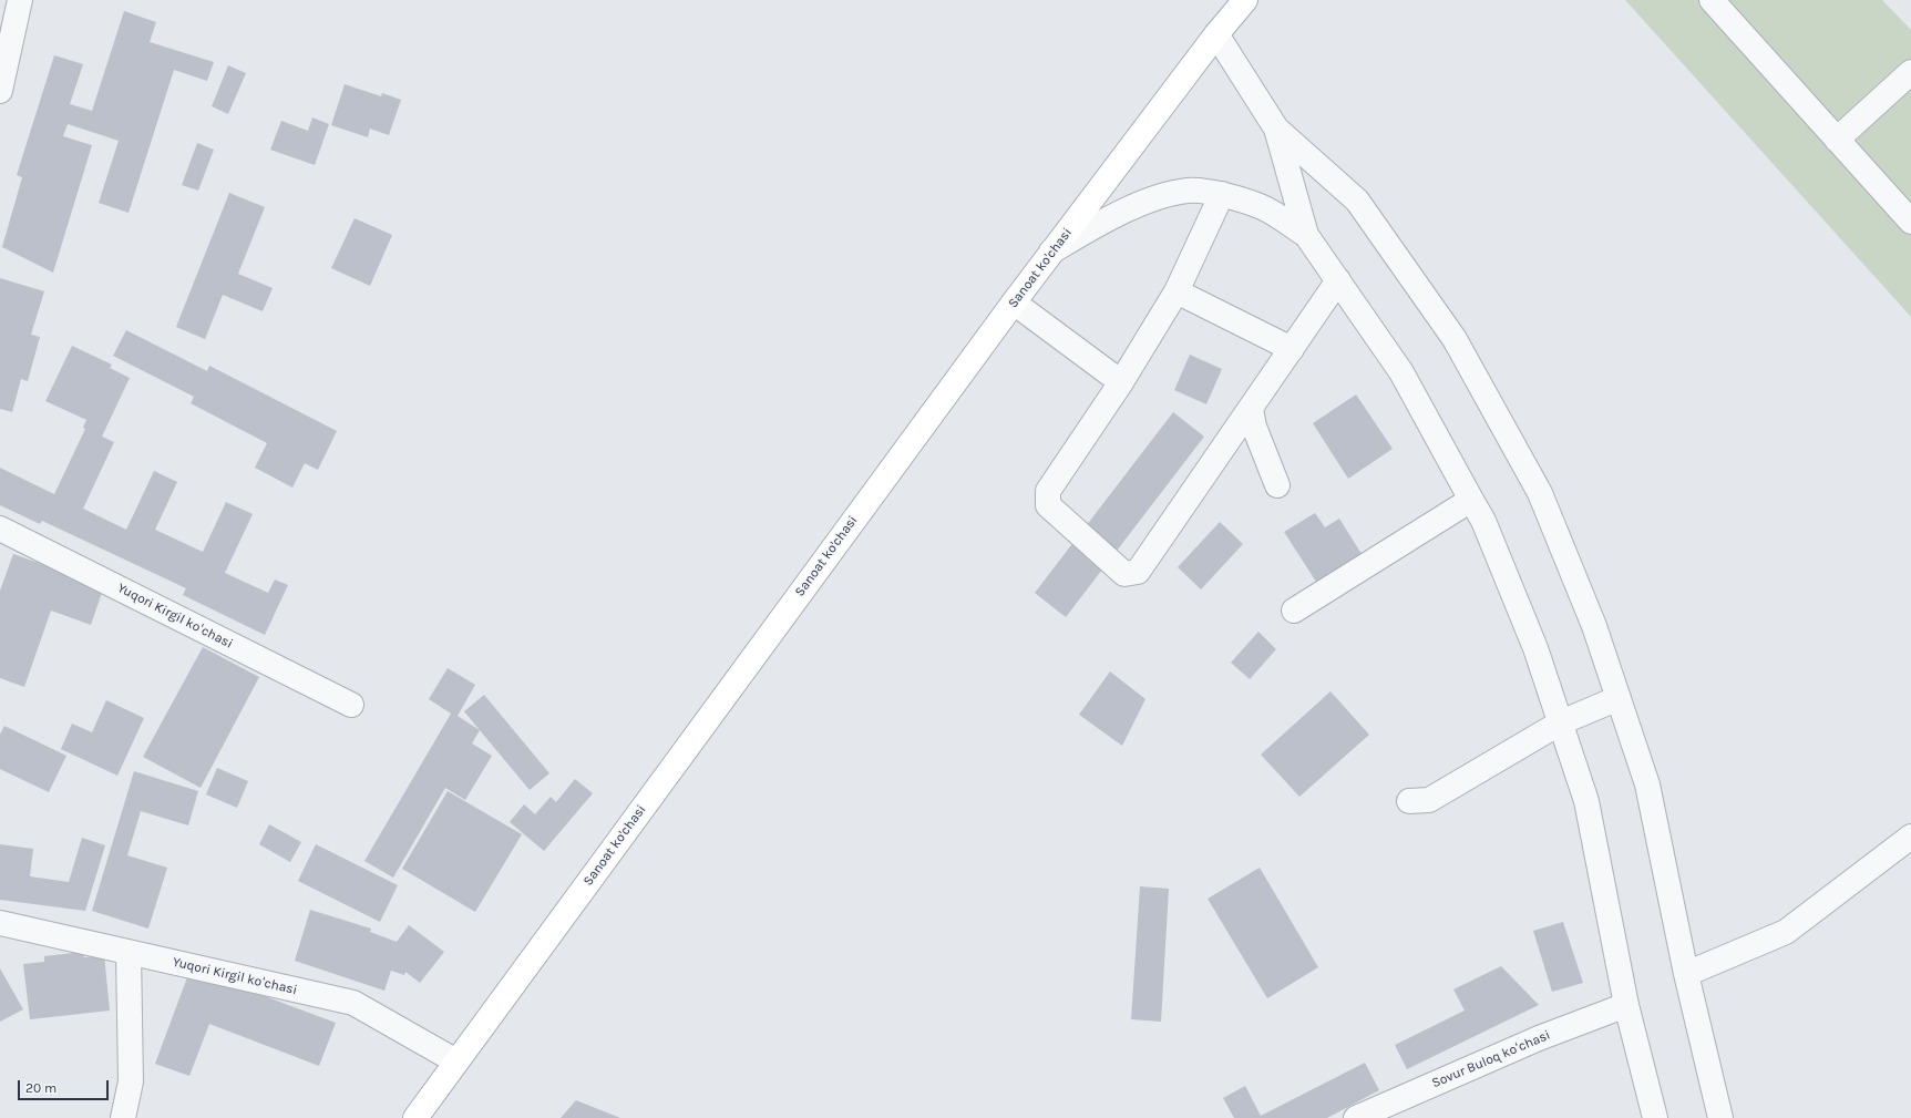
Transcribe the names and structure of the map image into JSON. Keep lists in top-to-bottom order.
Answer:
{
  "streets": {
    "main road": ["Sanoat ko'chasi"],
    "street": ["Yuqori Kirgil koʻchasi", "Sovur Buloq koʻchasi"]
  },
  "crossings": [
    ["Sanoat ko'chasi", "Yuqori Kirgil koʻchasi"]
  ],
  "scale_bar": "20 m"
}
